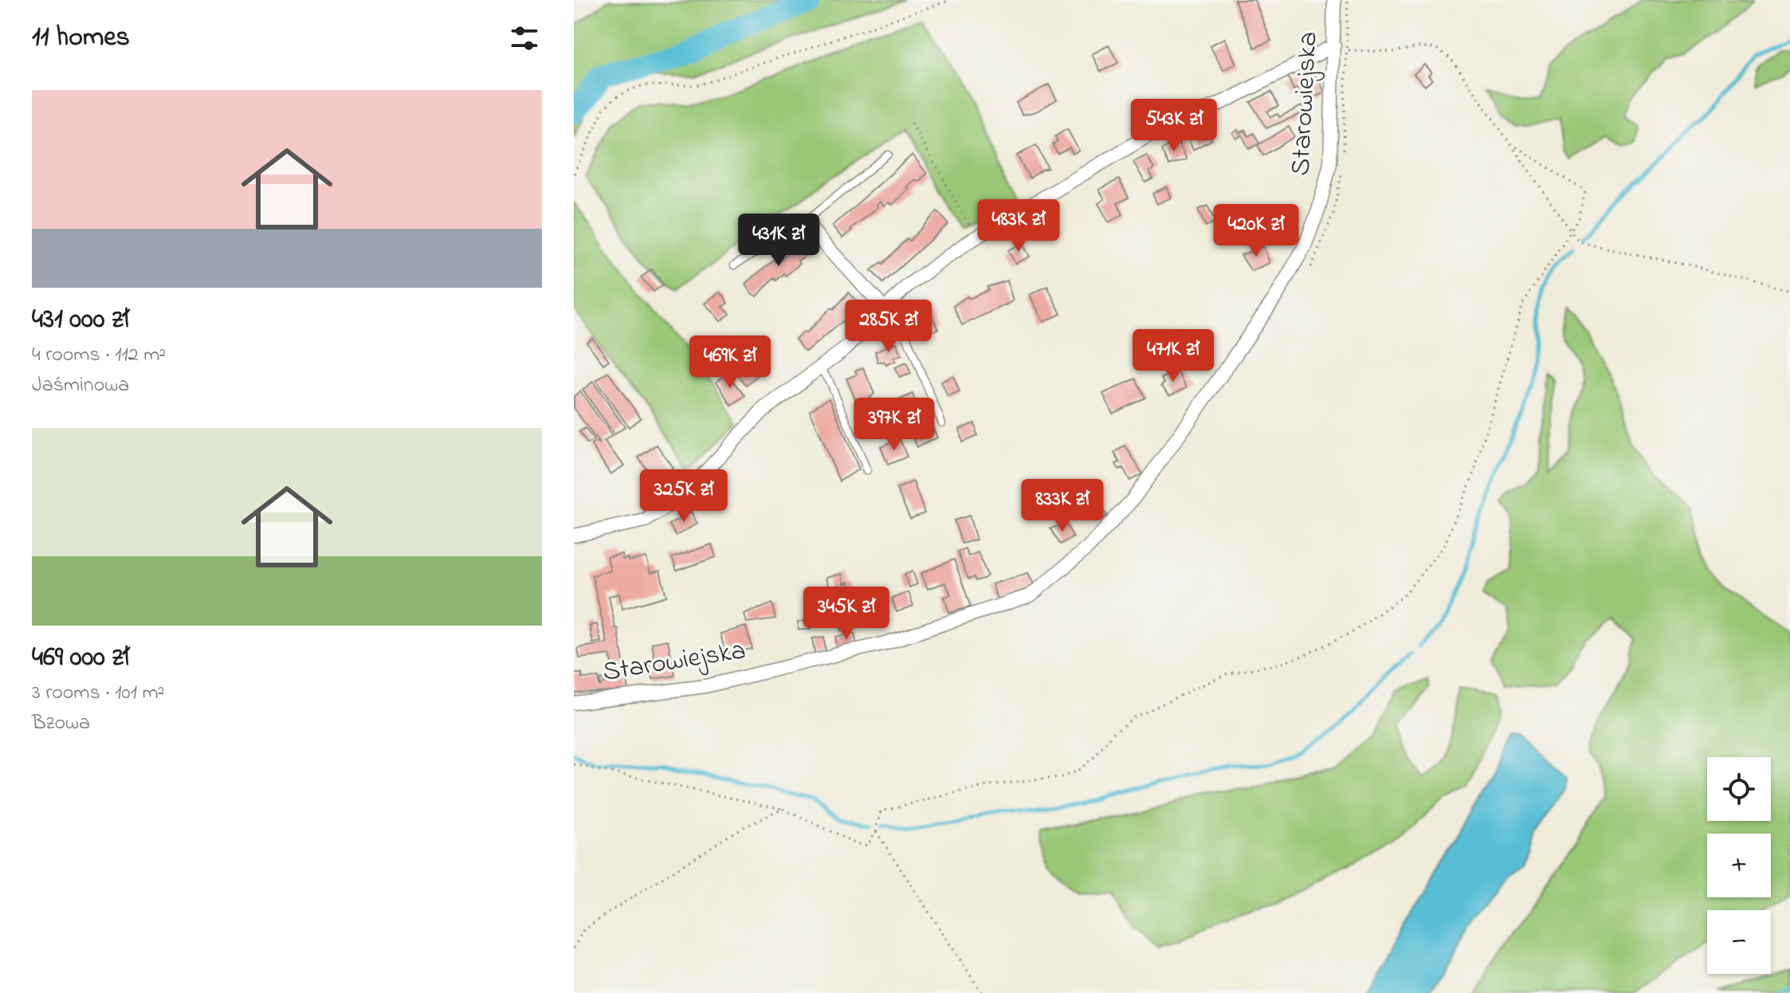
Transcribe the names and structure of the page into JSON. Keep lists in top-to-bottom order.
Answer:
{
  "streets": {
    "street": ["Starowiejska"]
  },
  "page": {
    "heading": "11 homes",
    "list": [
      {
        "name": "431 000 zł",
        "note": "4 rooms · 112 m² · Jaśminowa"
      },
      {
        "name": "469 000 zł",
        "note": "3 rooms · 101 m² · Bzowa"
      }
    ],
    "price": [
      "543K zł",
      "483K zł",
      "420K zł",
      "431K zł",
      "285K zł",
      "471K zł",
      "469K zł",
      "397K zł",
      "325K zł",
      "833K zł",
      "345K zł"
    ],
    "map_buttons": ["+", "−"]
  }
}
